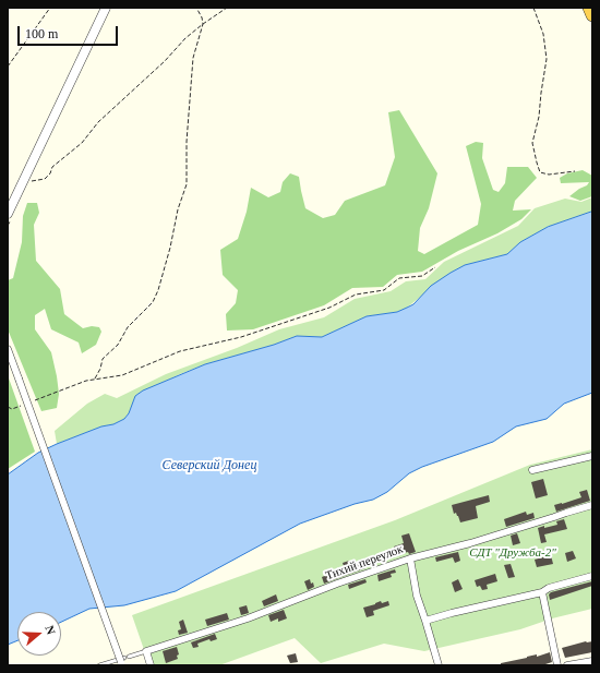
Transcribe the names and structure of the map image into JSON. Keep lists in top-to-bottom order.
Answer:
{
  "streets": {
    "street": ["Тихий переулок"]
  },
  "water": ["Северский Донец"],
  "parks": ["СДТ \"Дружба-2\""],
  "scale_bar": "100 m",
  "north": "right"
}
